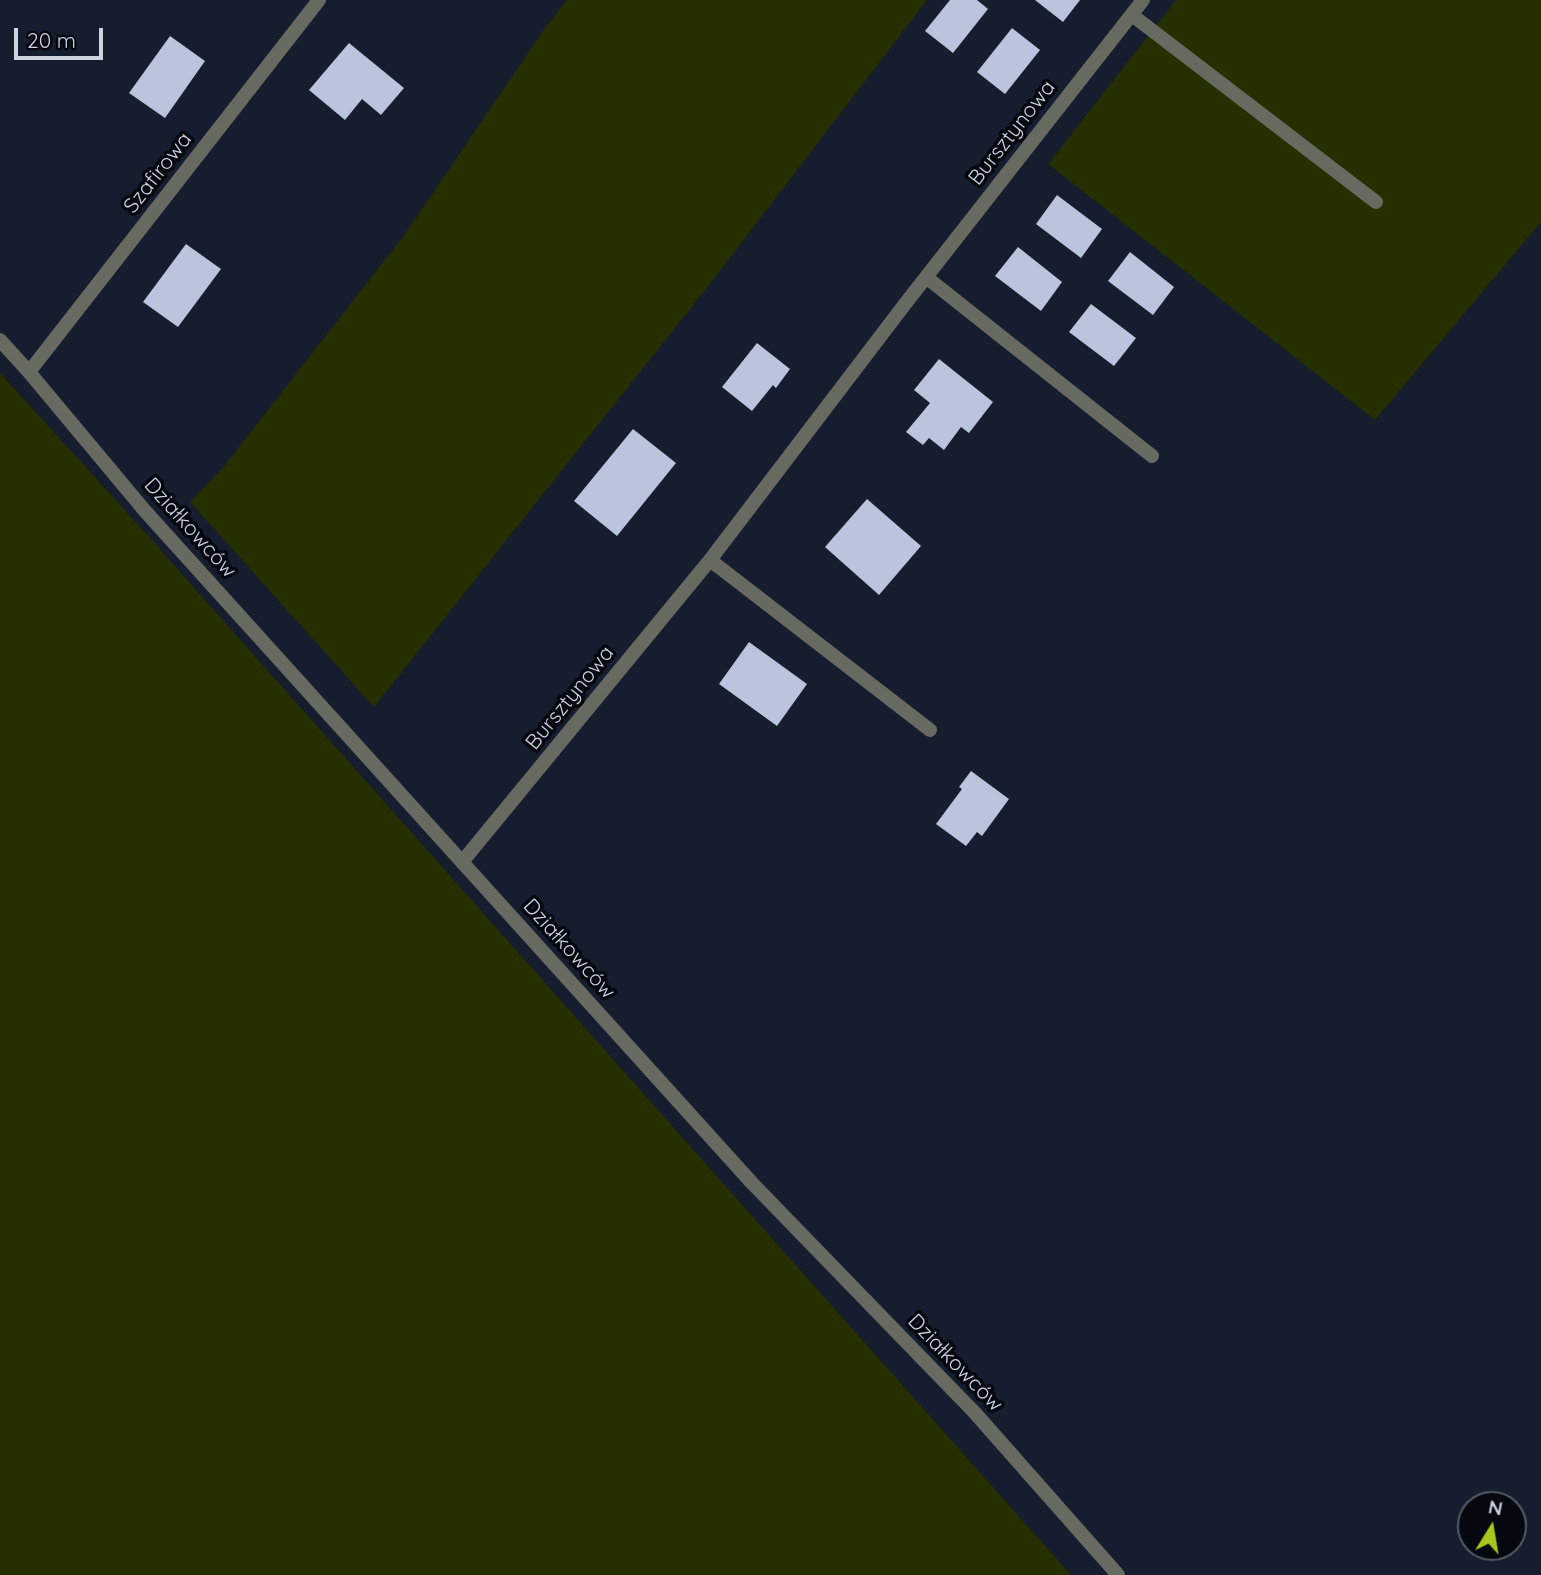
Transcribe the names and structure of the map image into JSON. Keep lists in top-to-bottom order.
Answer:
{
  "streets": {
    "street": ["Bursztynowa", "Szafirowa", "Działkowców"]
  },
  "crossings": [
    ["Bursztynowa", "Działkowców"],
    ["Szafirowa", "Działkowców"]
  ],
  "scale_bar": "20 m",
  "north": "top"
}
